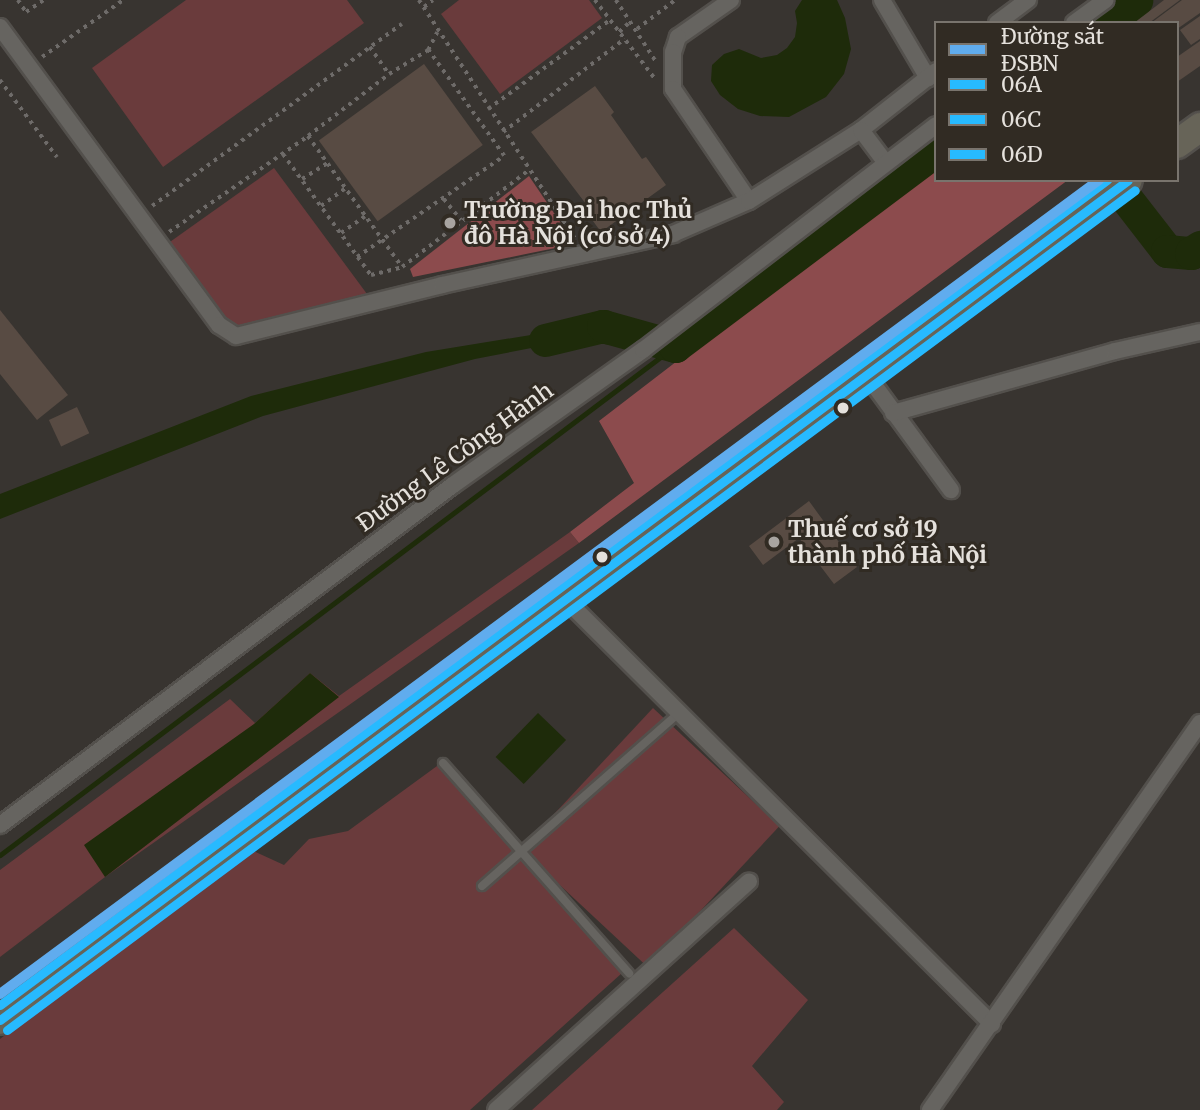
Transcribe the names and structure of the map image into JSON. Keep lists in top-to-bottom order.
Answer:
{
  "streets": {
    "street": ["Đường Lê Công Hành"]
  },
  "places": ["Trường Đại học Thủ đô Hà Nội (cơ sở 4)", "Thuế cơ sở 19 thành phố Hà Nội"],
  "lines": [
    "rail line ĐSBN",
    "transit line 06A",
    "transit line 06D",
    "transit line 06C"
  ],
  "legend": [
    "Đường sắt ĐSBN",
    "06A",
    "06C",
    "06D"
  ]
}
